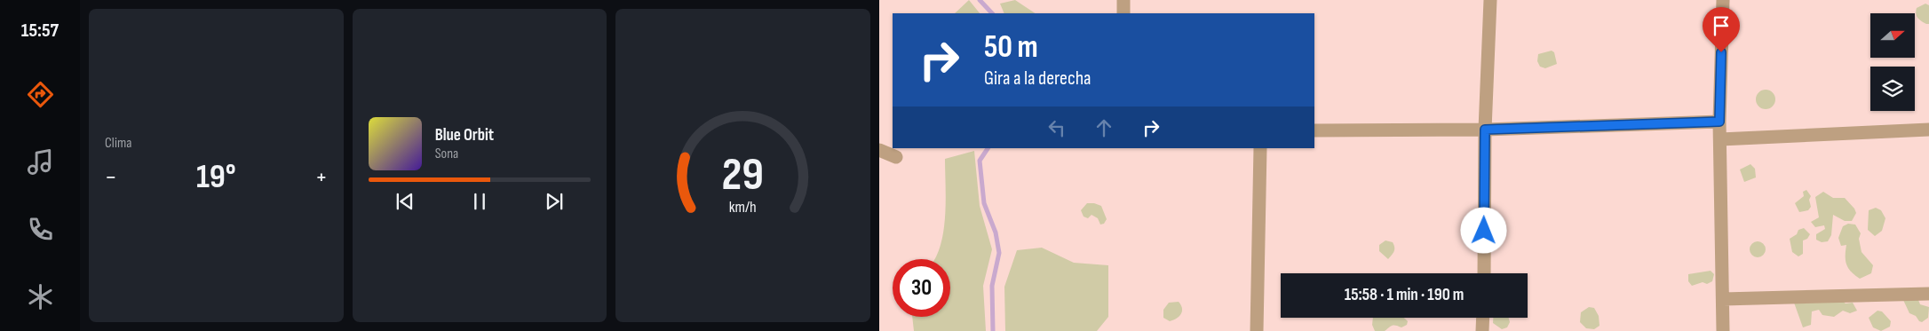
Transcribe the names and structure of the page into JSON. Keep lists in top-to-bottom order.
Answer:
{
  "north": "right",
  "page": {
    "tabs": "15:57",
    "tile": "Clima",
    "turn": ["50 m", "Gira a la derecha"],
    "song": ["Blue Orbit", "Sona"],
    "heat": ["−", "19°", "+"],
    "limit": "30",
    "trip": "15:58 · 1 min · 190 m",
    "gauge": ["29", "km/h"]
  }
}
